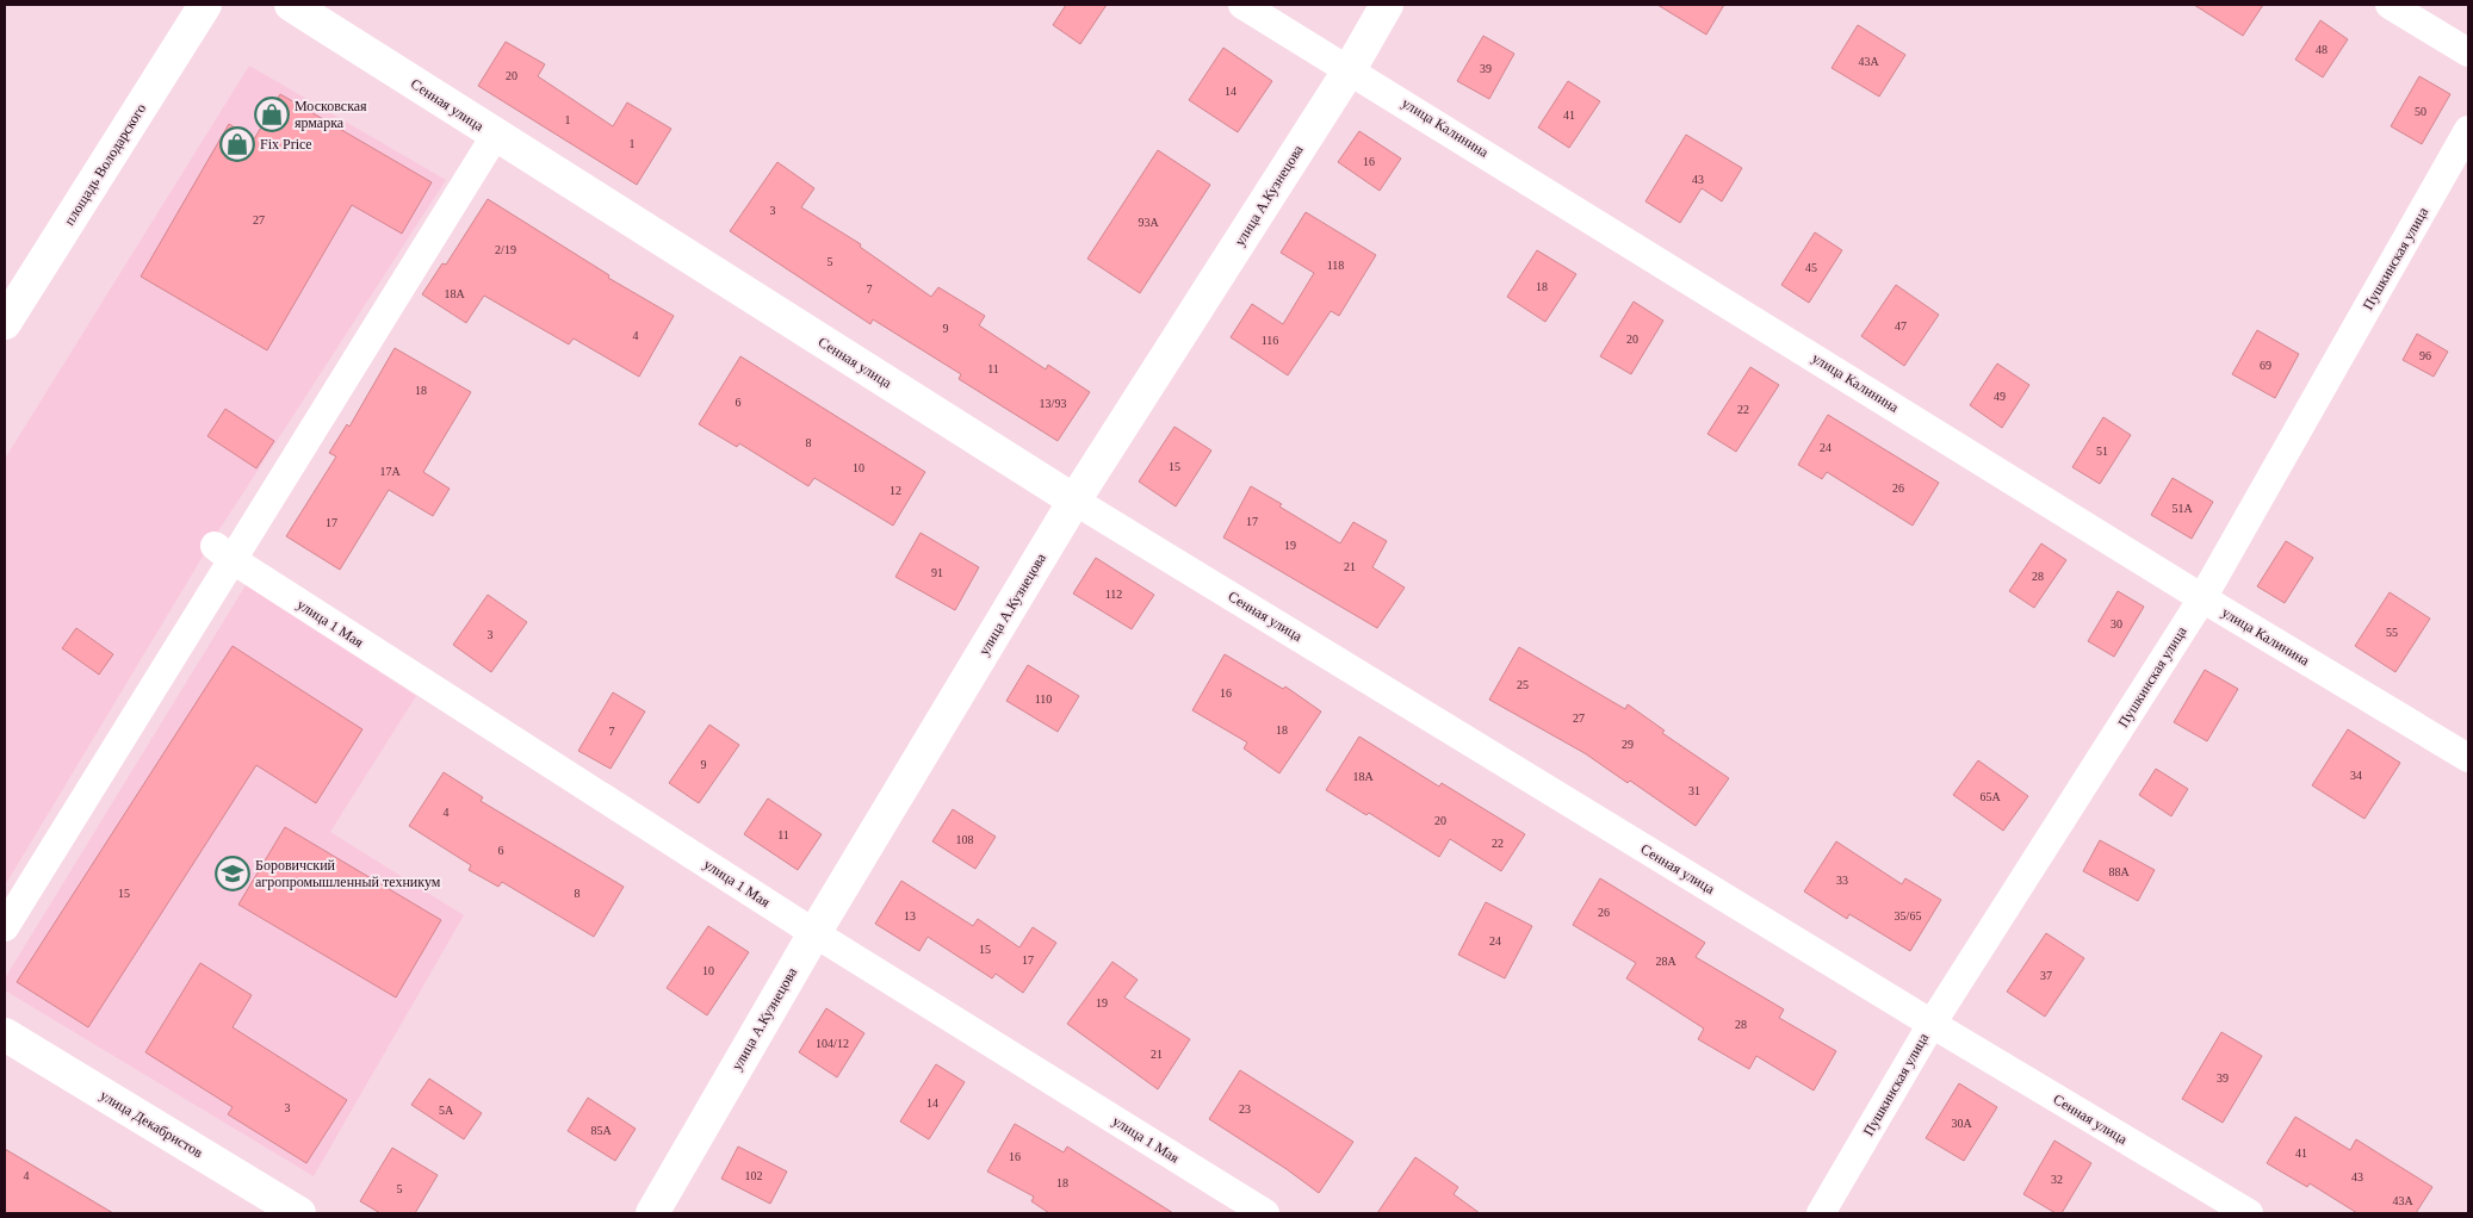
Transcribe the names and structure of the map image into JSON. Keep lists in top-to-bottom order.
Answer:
{
  "streets": {
    "main road": [
      "Сенная улица",
      "площадь Володарского",
      "улица А.Кузнецова",
      "улица Декабристов"
    ],
    "street": ["улица Калинина", "Пушкинская улица", "улица 1 Мая"]
  },
  "crossings": [
    ["Сенная улица", "улица А.Кузнецова"],
    ["Сенная улица", "Пушкинская улица"],
    ["улица Калинина", "улица А.Кузнецова"],
    ["улица Калинина", "Пушкинская улица"],
    ["улица А.Кузнецова", "улица 1 Мая"]
  ],
  "places": {
    "shop": ["Московская ярмарка", "Fix Price"],
    "school or university": ["Боровичский агропромышленный техникум"]
  },
  "house_numbers": [
    "48",
    "43А",
    "39",
    "20",
    "14",
    "50",
    "41",
    "1",
    "1",
    "16",
    "43",
    "3",
    "27",
    "93А",
    "2/19",
    "5",
    "118",
    "45",
    "18",
    "7",
    "18А",
    "47",
    "9",
    "4",
    "20",
    "116",
    "96",
    "69",
    "11",
    "18",
    "49",
    "6",
    "13/93",
    "22",
    "8",
    "24",
    "51",
    "15",
    "10",
    "17А",
    "26",
    "12",
    "51А",
    "17",
    "17",
    "19",
    "21",
    "91",
    "28",
    "112",
    "30",
    "55",
    "3",
    "25",
    "16",
    "110",
    "27",
    "18",
    "7",
    "29",
    "9",
    "34",
    "18А",
    "31",
    "65А",
    "4",
    "20",
    "11",
    "108",
    "22",
    "6",
    "88А",
    "33",
    "15",
    "8",
    "26",
    "13",
    "35/65",
    "24",
    "15",
    "17",
    "28А",
    "10",
    "37",
    "19",
    "28",
    "104/12",
    "21",
    "39",
    "14",
    "3",
    "23",
    "5А",
    "30А",
    "85А",
    "41",
    "16",
    "4",
    "102",
    "43",
    "32",
    "18",
    "5",
    "43А"
  ]
}
